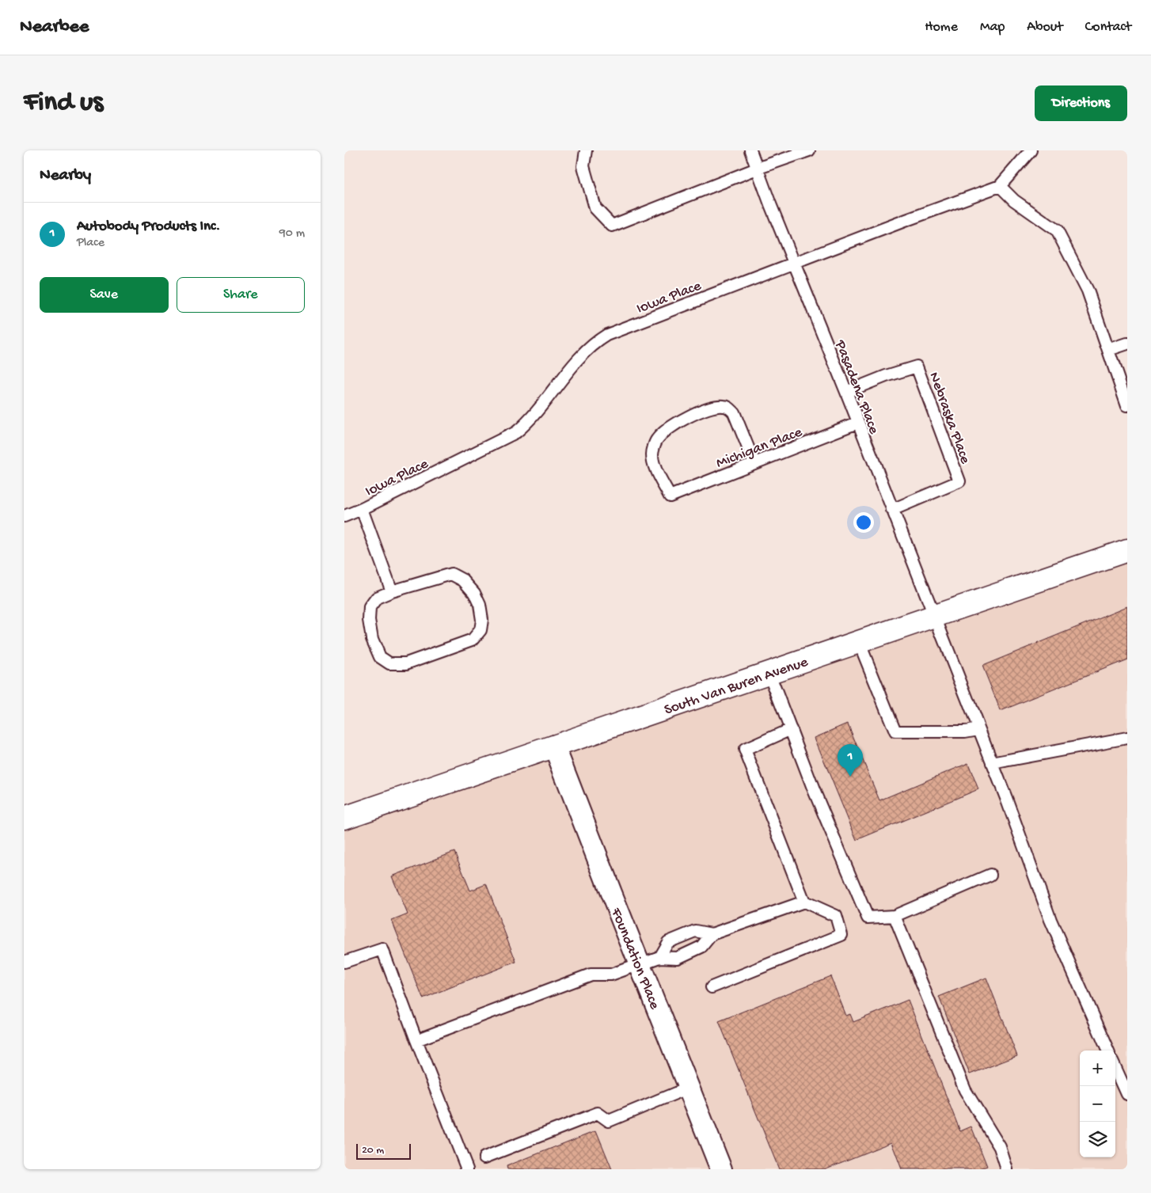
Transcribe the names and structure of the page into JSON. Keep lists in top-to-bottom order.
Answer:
{
  "streets": {
    "main road": ["South Van Buren Avenue"],
    "street": ["Foundation Place"],
    "lane": [
      "Iowa Place",
      "Pasadena Place",
      "Nebraska Place",
      "Michigan Place"
    ]
  },
  "crossings": [
    ["Iowa Place", "Pasadena Place"],
    ["Pasadena Place", "Nebraska Place"],
    ["Pasadena Place", "Michigan Place"],
    ["Pasadena Place", "South Van Buren Avenue"],
    ["South Van Buren Avenue", "Foundation Place"]
  ],
  "scale_bar": "20 m",
  "page": {
    "header": "Nearbee",
    "nav": [
      "Home",
      "Map",
      "About",
      "Contact"
    ],
    "buttons": [
      "Directions",
      ["Save", "Share"]
    ],
    "title": "Find us",
    "heading": "Nearby",
    "list": [
      {
        "mark": "1",
        "name": "Autobody Products Inc.",
        "note": "Place",
        "value": "90 m"
      }
    ],
    "pins": "1",
    "map_buttons": ["+", "−"],
    "scale": "20 m"
  }
}
